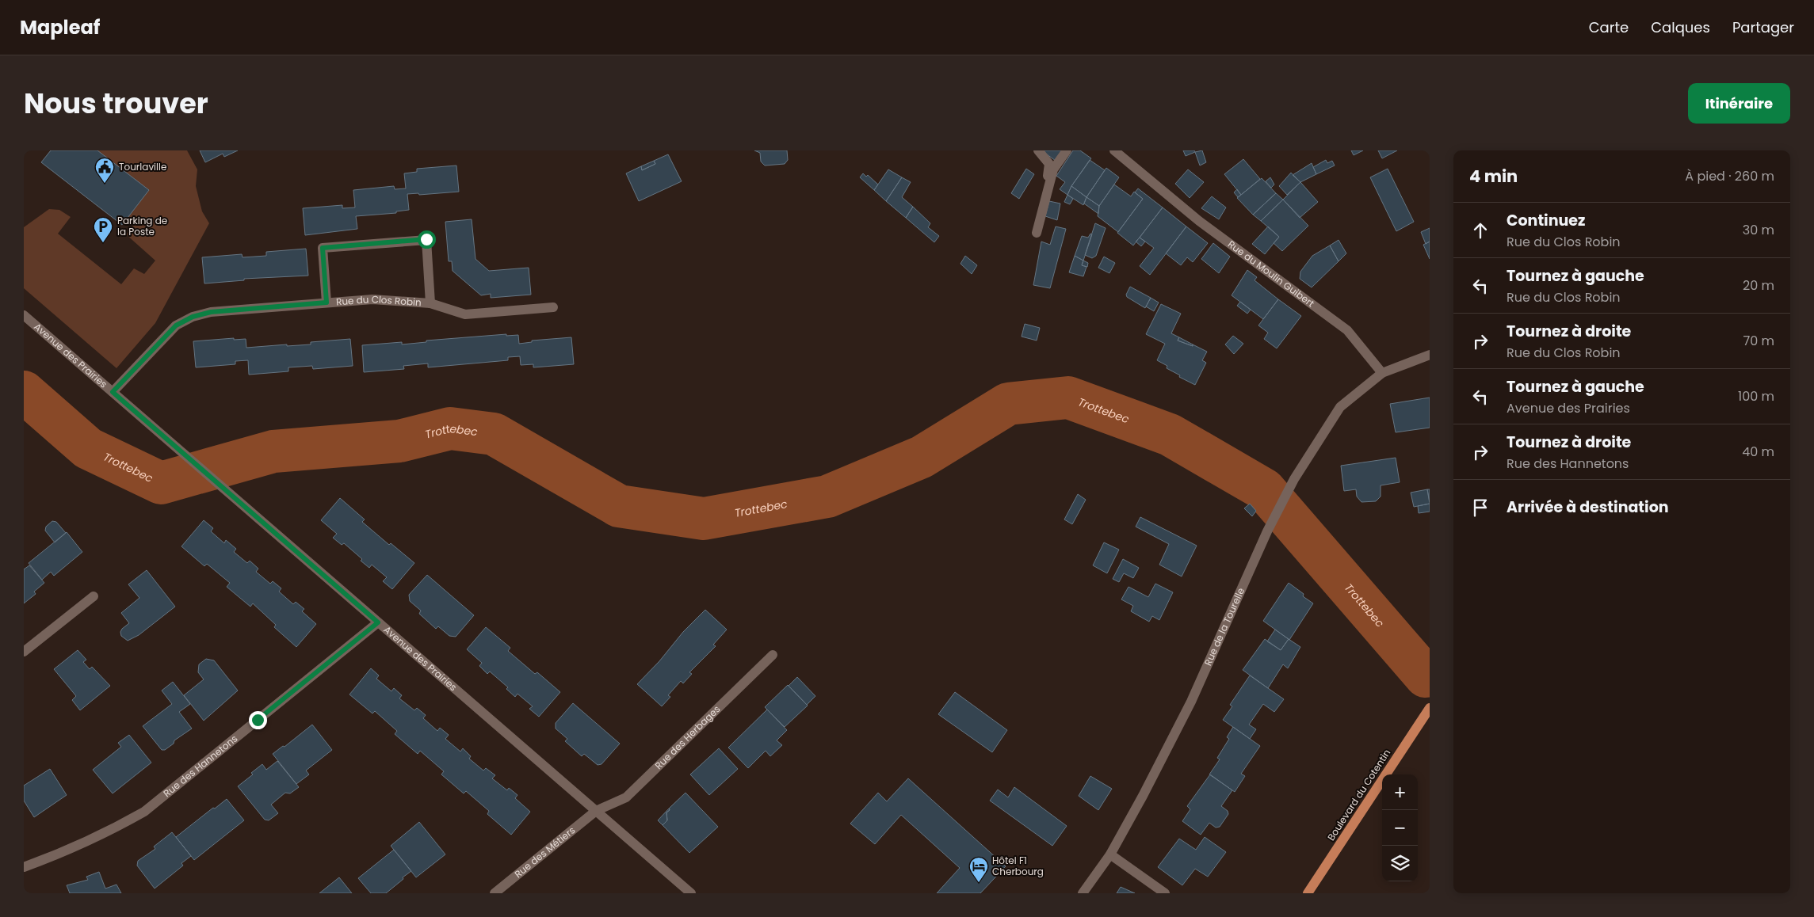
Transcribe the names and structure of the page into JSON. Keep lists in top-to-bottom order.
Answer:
{
  "streets": {
    "main road": ["Boulevard du Cotentin"],
    "street": [
      "Rue du Moulin Guibert",
      "Rue du Clos Robin",
      "Avenue des Prairies",
      "Rue de la Tourelle",
      "Rue des Herbages",
      "Rue des Hannetons",
      "Rue des Métiers"
    ]
  },
  "crossings": [
    ["Rue du Moulin Guibert", "Rue de la Tourelle"],
    ["Rue du Clos Robin", "Avenue des Prairies"],
    ["Avenue des Prairies", "Rue des Herbages"],
    ["Avenue des Prairies", "Rue des Hannetons"],
    ["Avenue des Prairies", "Rue des Métiers"],
    ["Rue des Herbages", "Rue des Métiers"]
  ],
  "water": ["Trottebec"],
  "places": {
    "public building": ["Tourlaville"],
    "parking": ["Parking de la Poste"],
    "hotel": ["Hôtel F1 Cherbourg"]
  },
  "page": {
    "header": "Mapleaf",
    "nav": ["Carte", "Calques", "Partager"],
    "title": "Nous trouver",
    "buttons": "Itinéraire",
    "heading": ["4 min", "À pied · 260 m"],
    "list": [
      ["Continuez", "Rue du Clos Robin", "30 m"],
      ["Tournez à gauche", "Rue du Clos Robin", "20 m"],
      ["Tournez à droite", "Rue du Clos Robin", "70 m"],
      ["Tournez à gauche", "Avenue des Prairies", "100 m"],
      ["Tournez à droite", "Rue des Hannetons", "40 m"],
      "Arrivée à destination"
    ],
    "map_buttons": ["+", "−"]
  }
}
